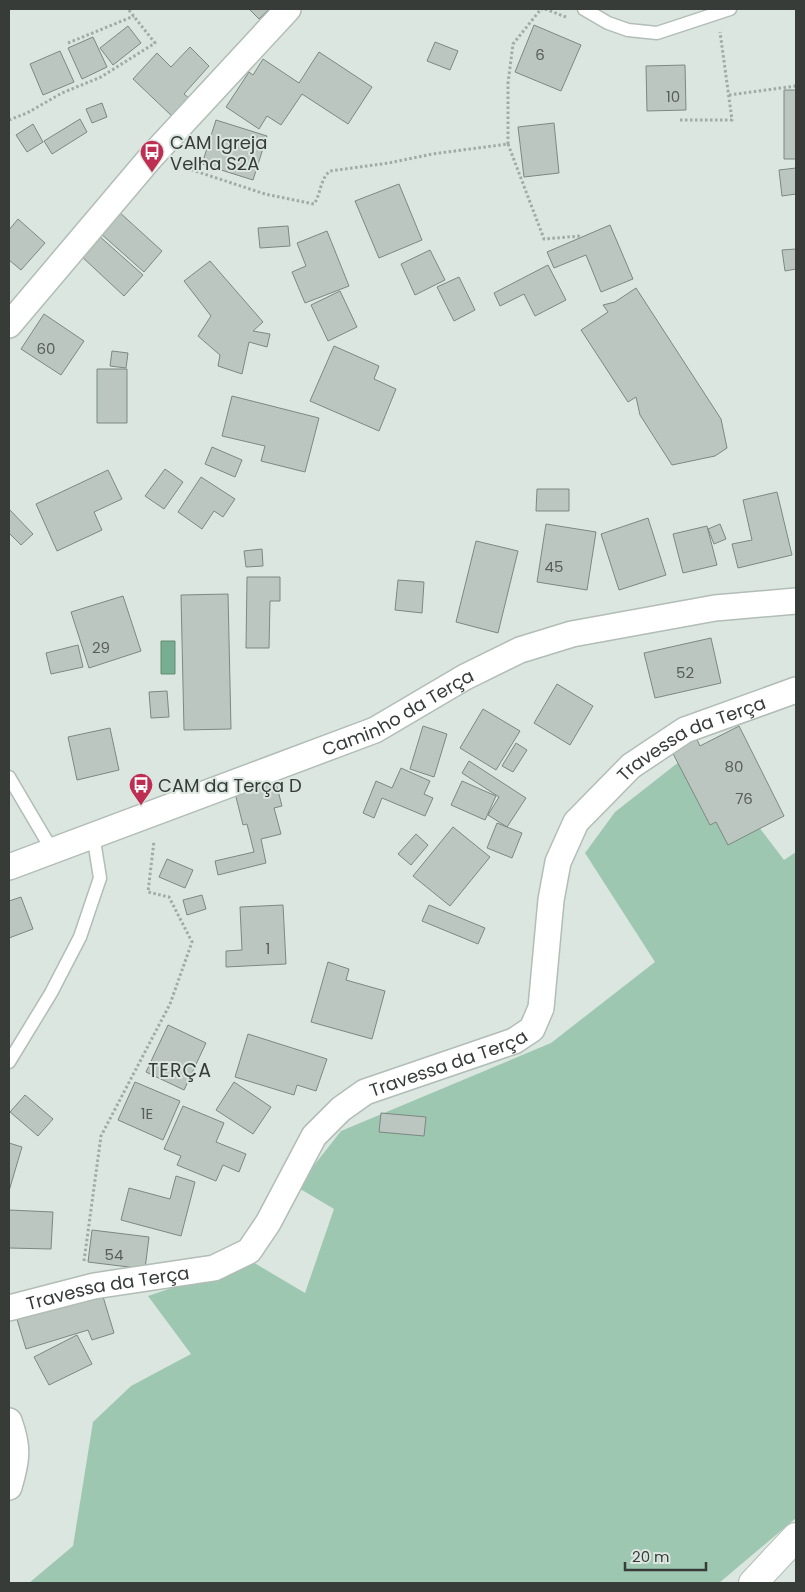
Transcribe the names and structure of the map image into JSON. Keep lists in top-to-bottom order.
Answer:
{
  "streets": {
    "street": ["Caminho da Terça", "Travessa da Terça"]
  },
  "districts": ["TERÇA"],
  "places": {
    "bus stop": ["CAM Igreja Velha S2A", "CAM da Terça D"]
  },
  "house_numbers": [
    "6",
    "10",
    "60",
    "45",
    "29",
    "52",
    "80",
    "76",
    "1",
    "1E",
    "54"
  ],
  "scale_bar": "20 m"
}
